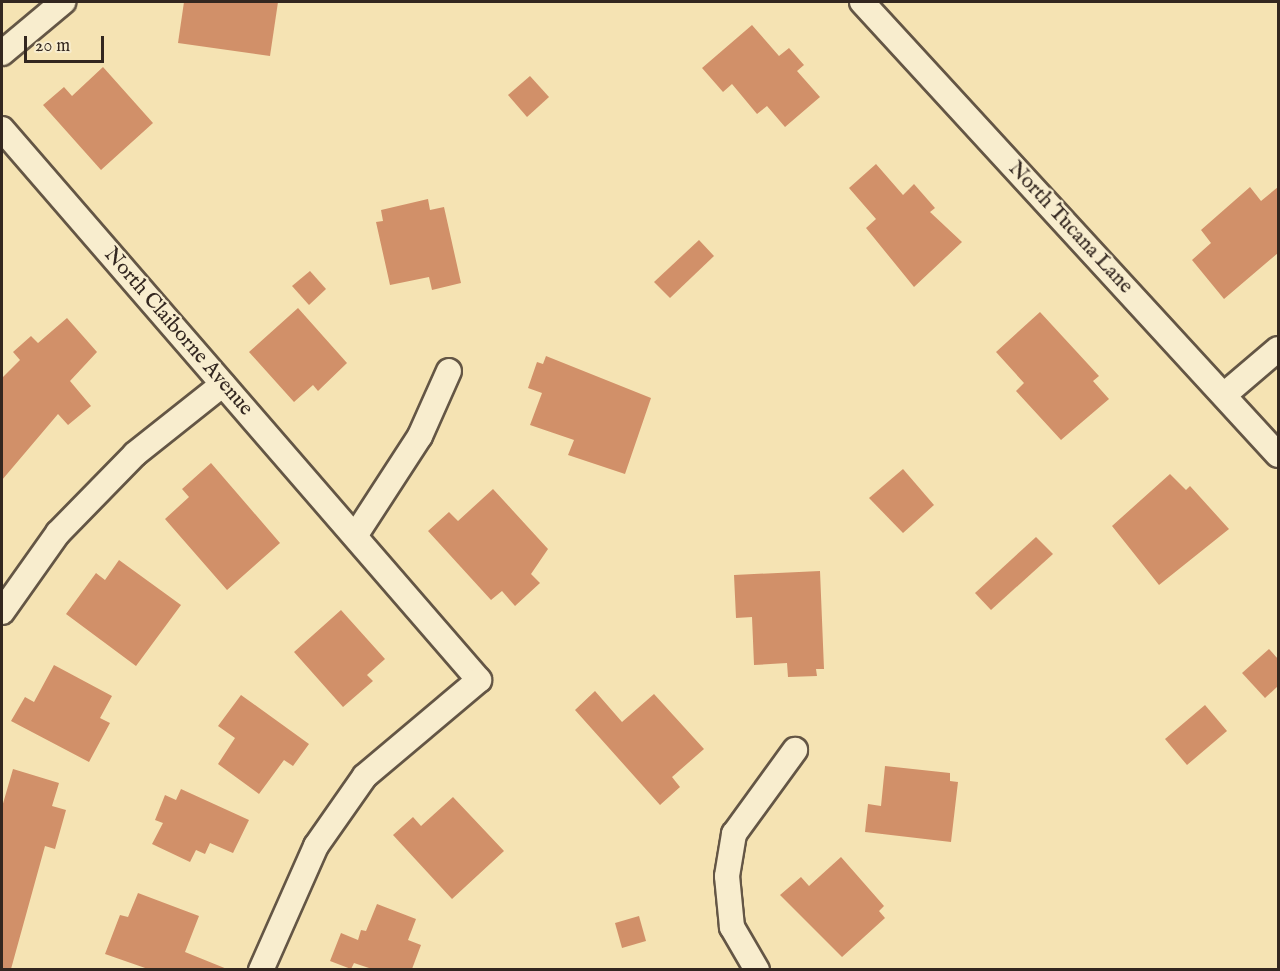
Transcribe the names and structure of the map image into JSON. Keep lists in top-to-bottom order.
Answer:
{
  "streets": {
    "street": ["North Tucana Lane", "North Claiborne Avenue"]
  },
  "scale_bar": "20 m"
}
